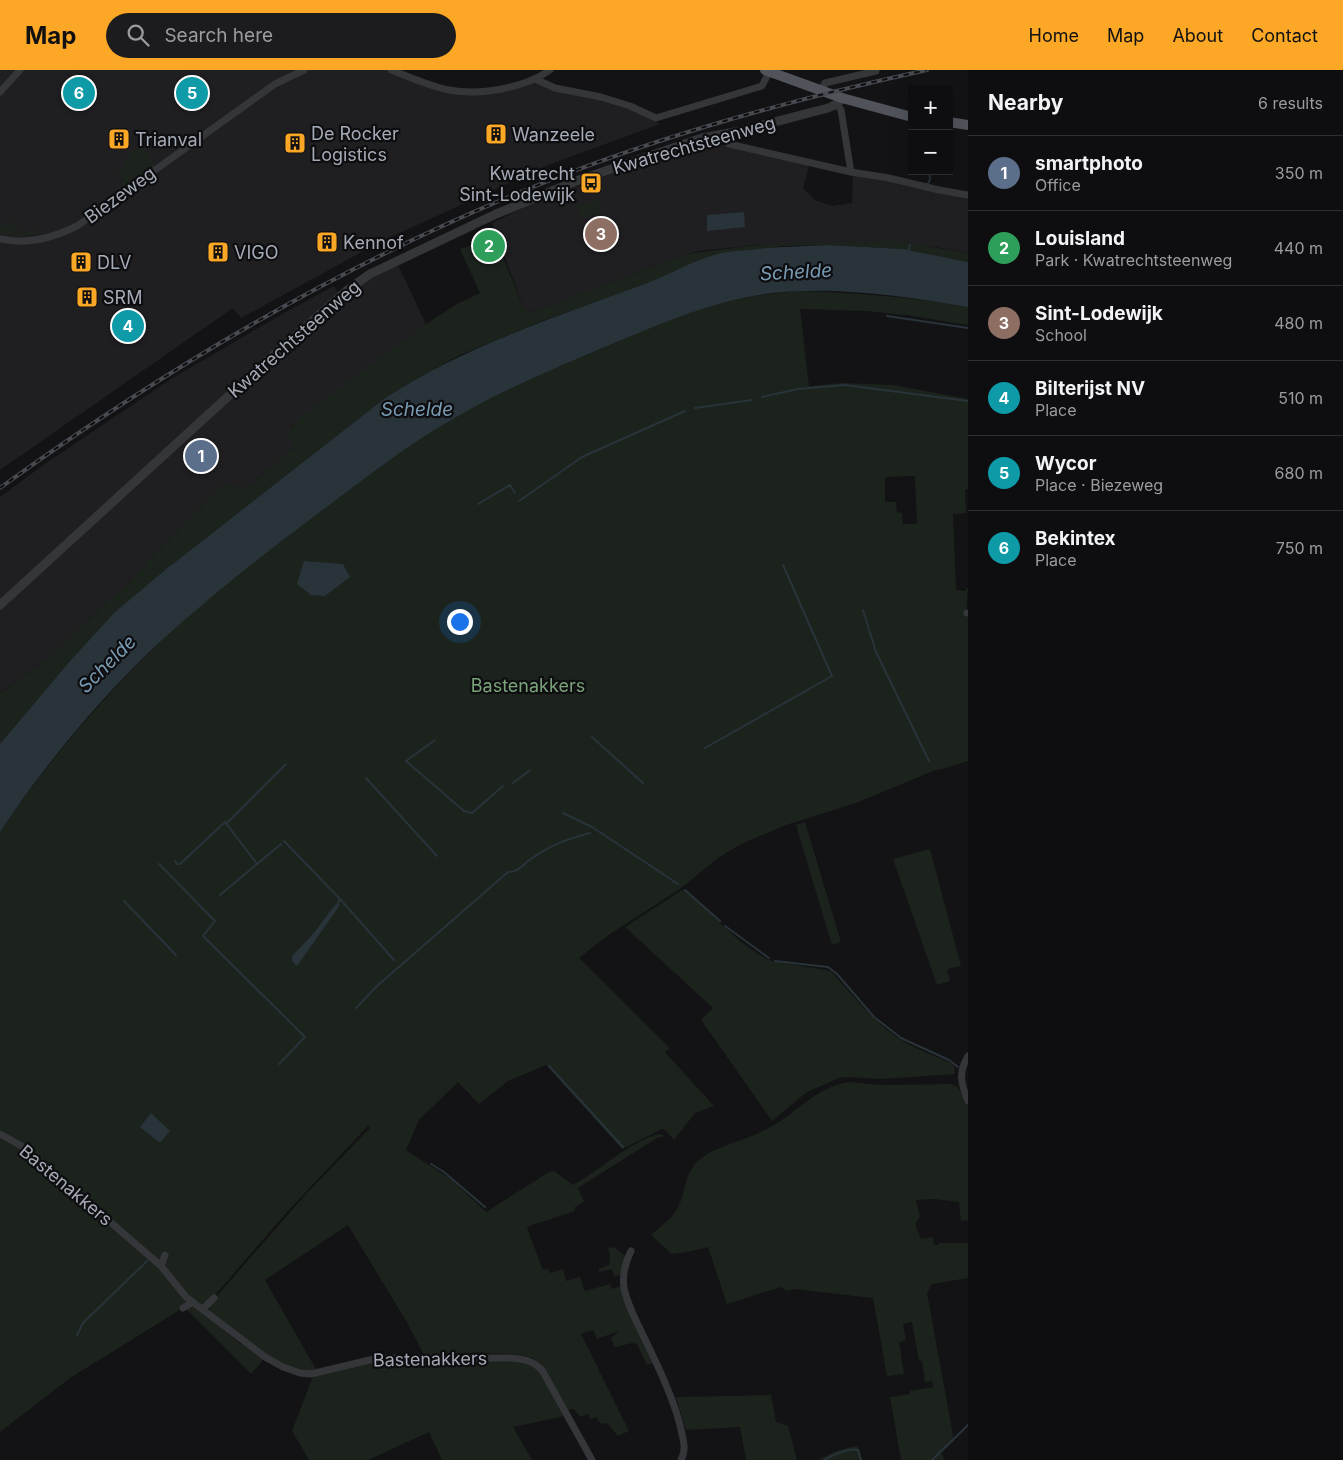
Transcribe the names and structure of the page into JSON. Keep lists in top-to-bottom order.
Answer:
{
  "streets": {
    "street": ["Kwatrechtsteenweg", "Biezeweg", "Bastenakkers"]
  },
  "water": ["Schelde"],
  "parks": ["Bastenakkers"],
  "places": {
    "building": [
      "Wanzeele",
      "Trianval",
      "De Rocker Logistics",
      "Kennof",
      "VIGO",
      "DLV",
      "SRM"
    ],
    "bus stop": ["Kwatrecht Sint-Lodewijk"]
  },
  "page": {
    "header": "Map",
    "search": "Search here",
    "nav": [
      "Home",
      "Map",
      "About",
      "Contact"
    ],
    "heading": ["Nearby", "6 results"],
    "pins": [
      "5",
      "6",
      "3",
      "2",
      "4",
      "1"
    ],
    "map_buttons": ["+", "−"],
    "list": [
      {
        "mark": "1",
        "name": "smartphoto",
        "note": "Office",
        "value": "350 m"
      },
      {
        "mark": "2",
        "name": "Louisland",
        "note": "Park · Kwatrechtsteenweg",
        "value": "440 m"
      },
      {
        "mark": "3",
        "name": "Sint-Lodewijk",
        "note": "School",
        "value": "480 m"
      },
      {
        "mark": "4",
        "name": "Bilterijst NV",
        "note": "Place",
        "value": "510 m"
      },
      {
        "mark": "5",
        "name": "Wycor",
        "note": "Place · Biezeweg",
        "value": "680 m"
      },
      {
        "mark": "6",
        "name": "Bekintex",
        "note": "Place",
        "value": "750 m"
      }
    ]
  }
}
